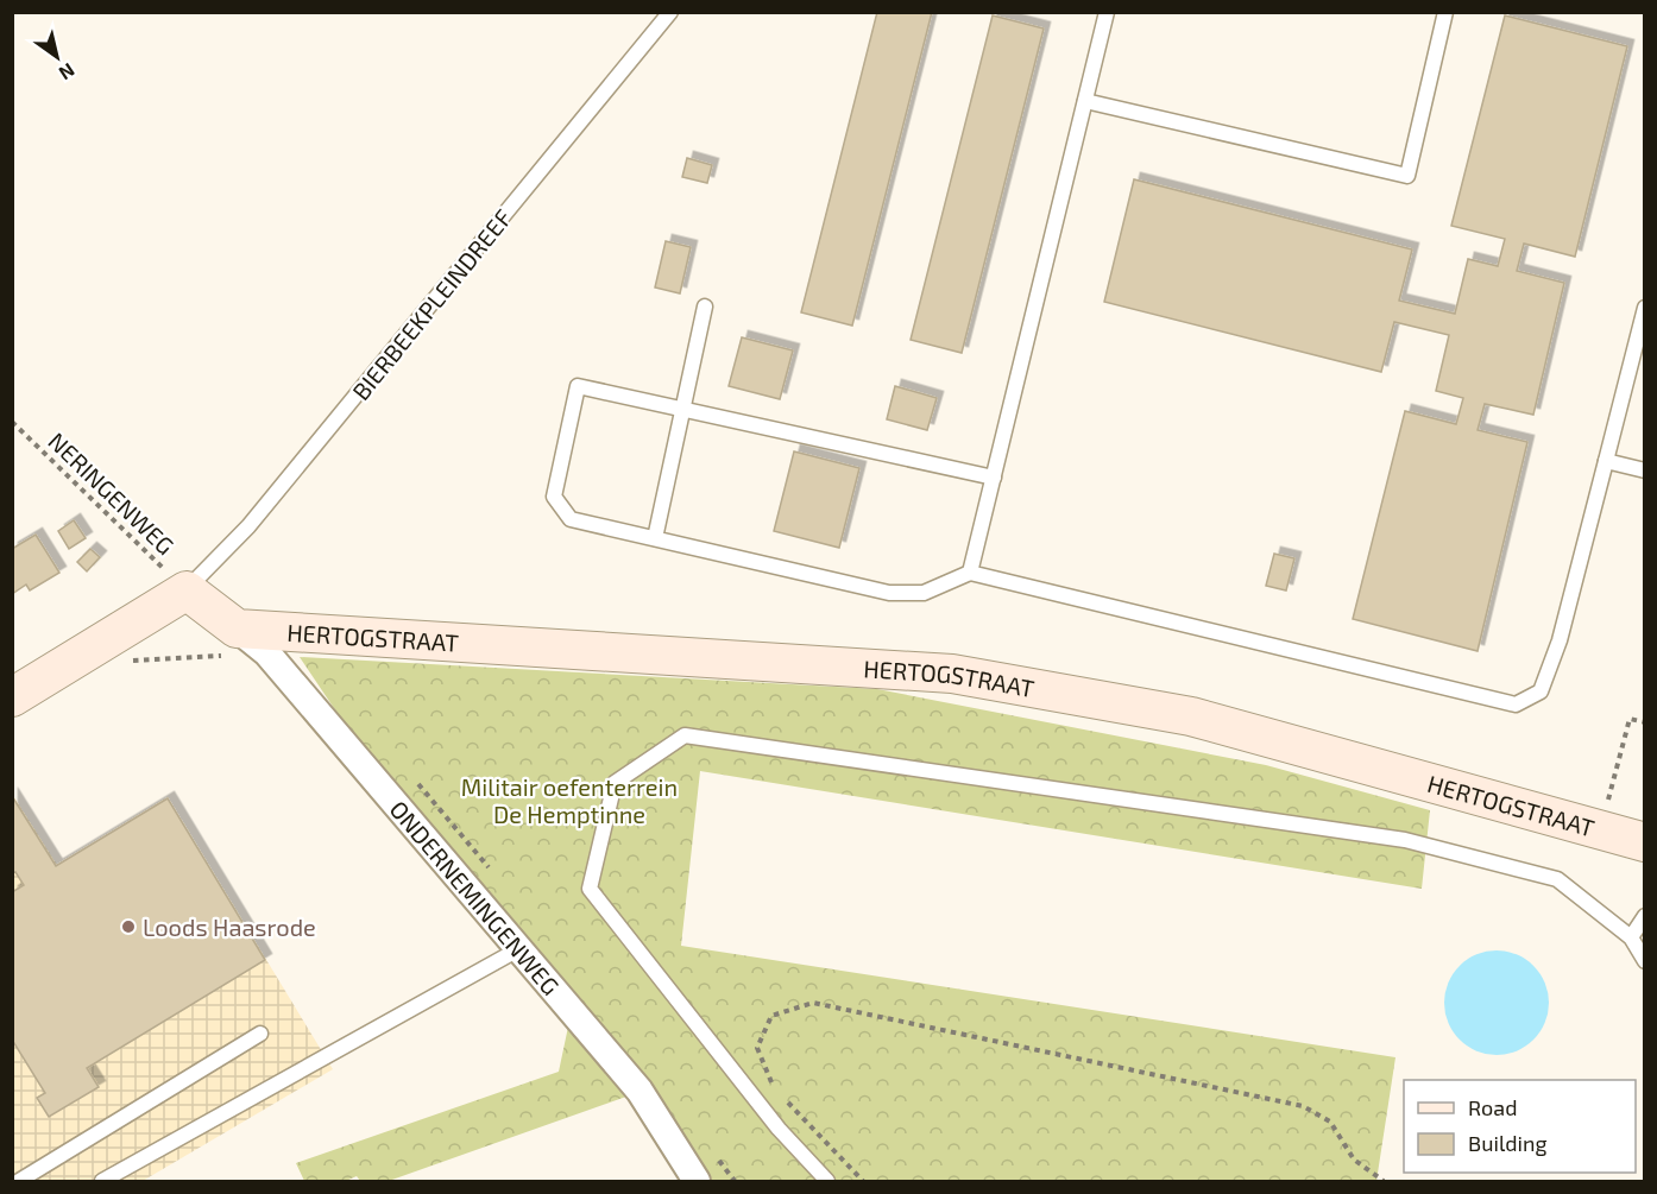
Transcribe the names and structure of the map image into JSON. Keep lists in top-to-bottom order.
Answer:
{
  "streets": {
    "street": ["HERTOGSTRAAT", "ONDERNEMINGENWEG"],
    "lane": ["BIERBEEKPLEINDREEF"],
    "path": ["NERINGENWEG"]
  },
  "crossings": [
    ["BIERBEEKPLEINDREEF", "NERINGENWEG"],
    ["HERTOGSTRAAT", "ONDERNEMINGENWEG"]
  ],
  "parks": ["Militair oefenterrein De Hemptinne"],
  "places": ["Loods Haasrode"],
  "legend": ["Road", "Building"],
  "north": "bottom right"
}
